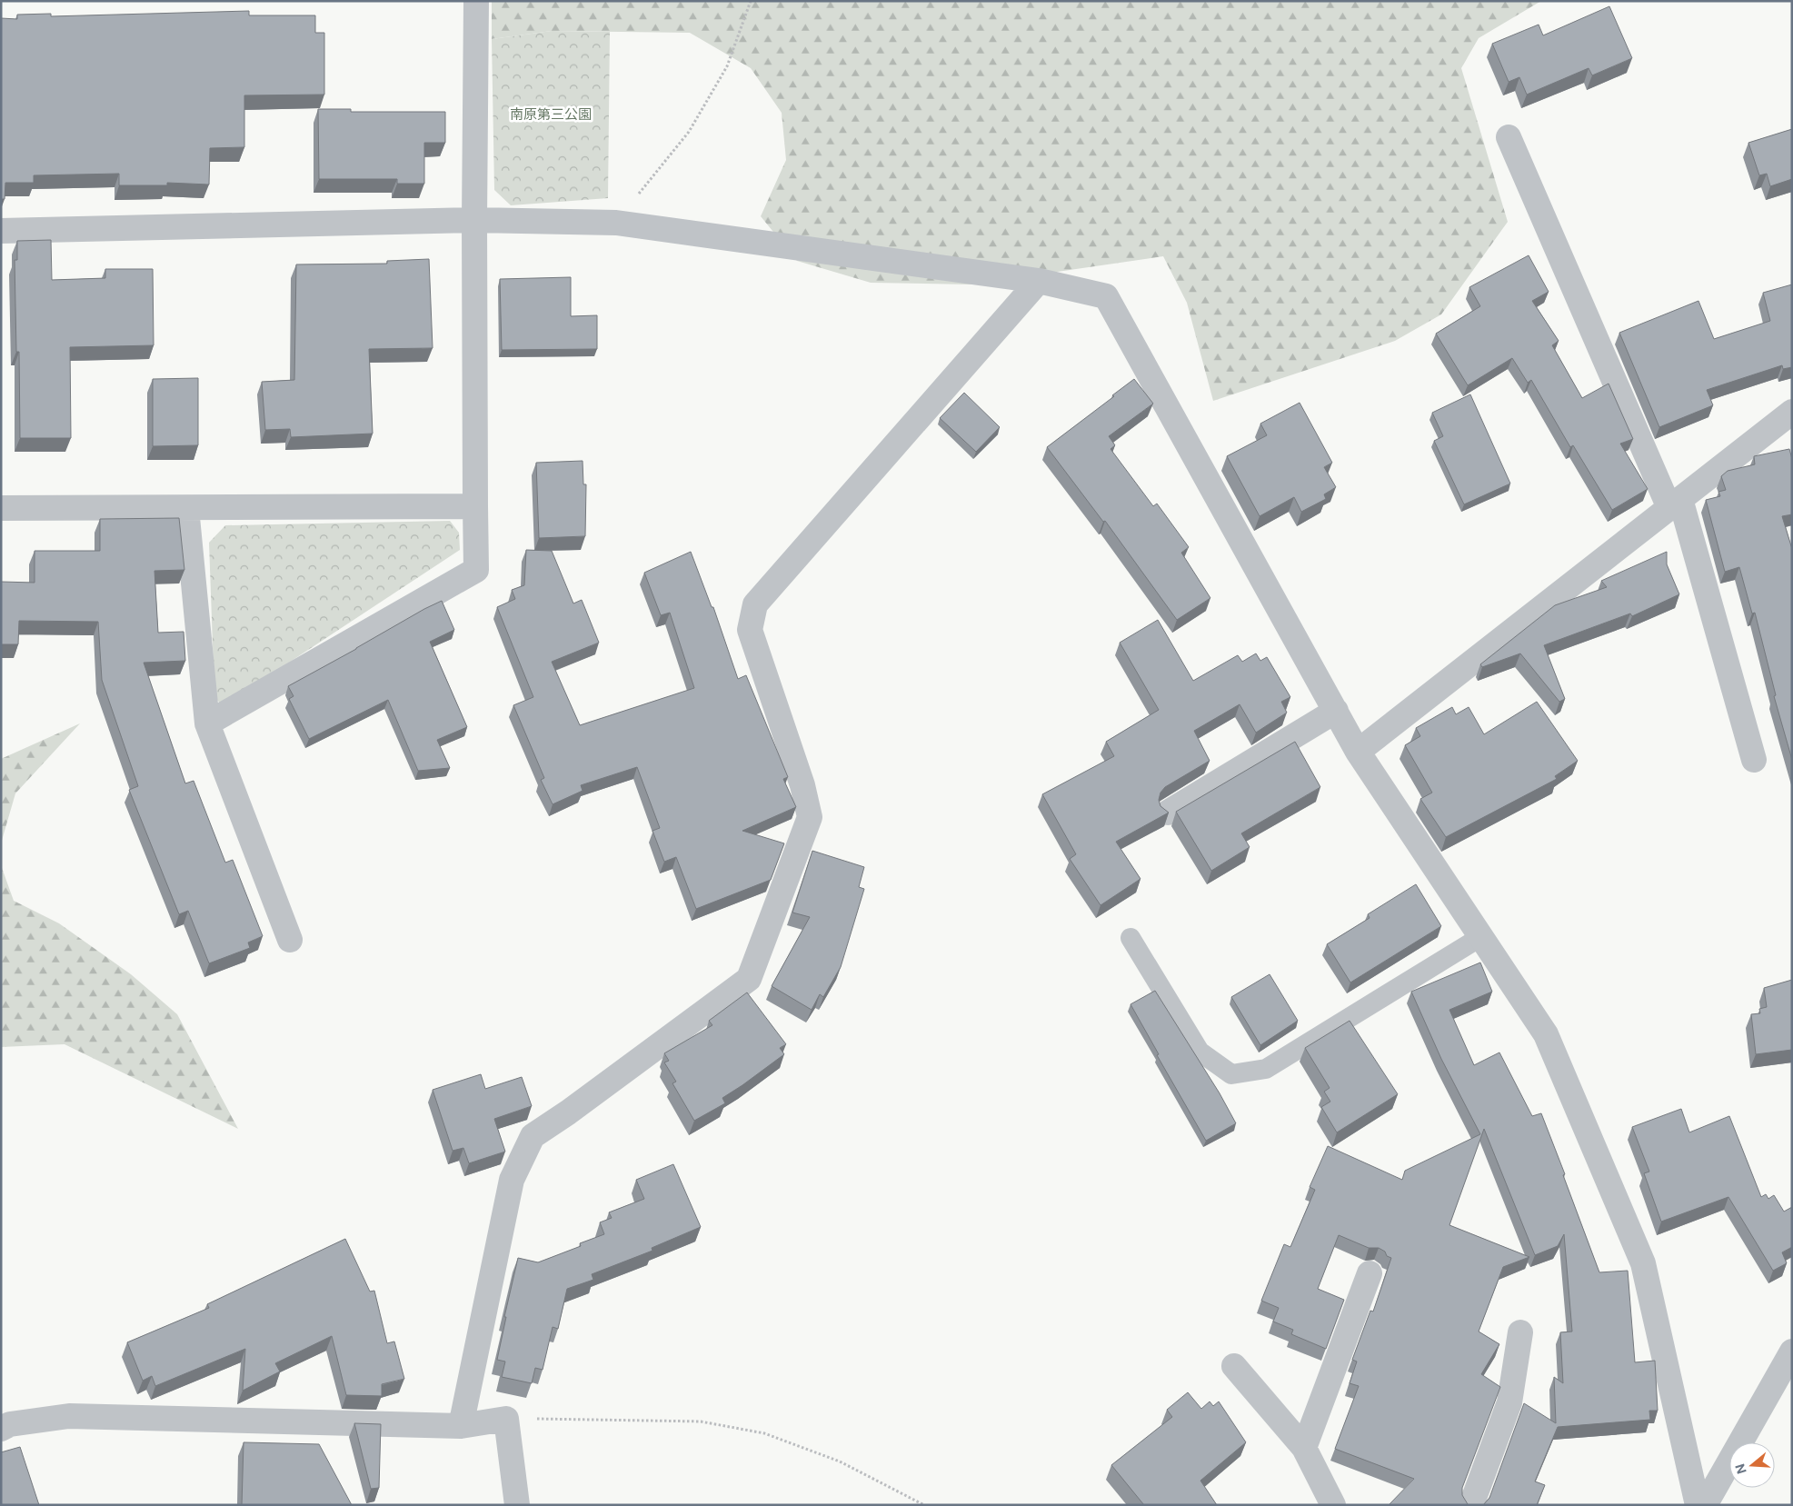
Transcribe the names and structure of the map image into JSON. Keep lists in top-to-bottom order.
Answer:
{
  "parks": ["南原第三公園"],
  "north": "left"
}
